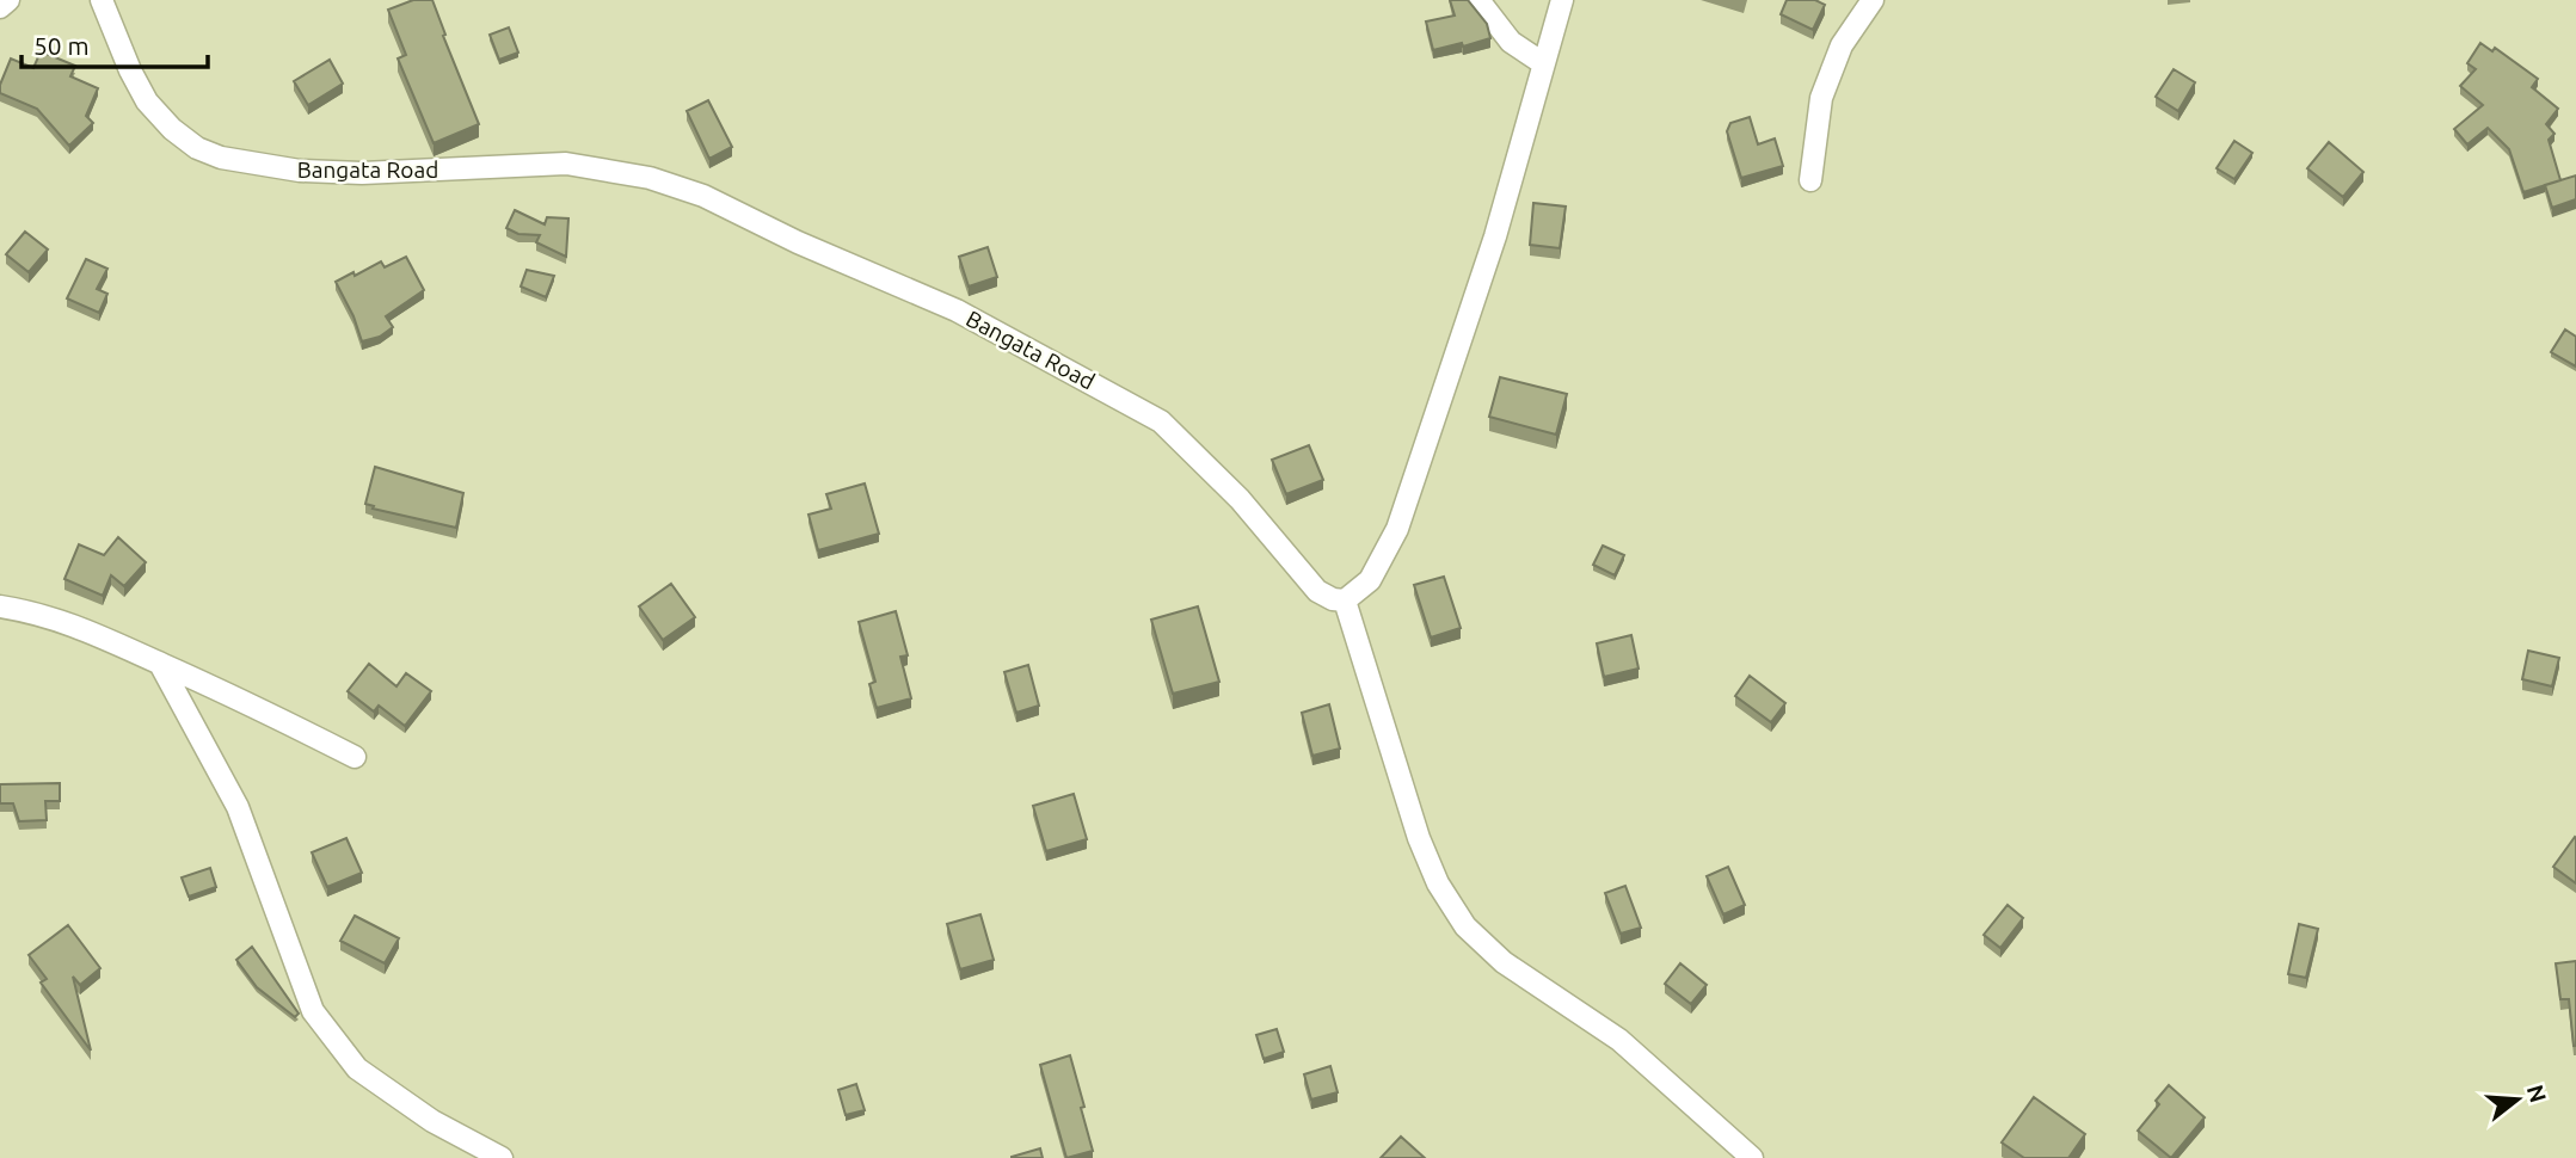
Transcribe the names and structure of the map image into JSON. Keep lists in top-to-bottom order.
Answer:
{
  "streets": {
    "street": ["Bangata Road"]
  },
  "scale_bar": "50 m",
  "north": "right"
}
